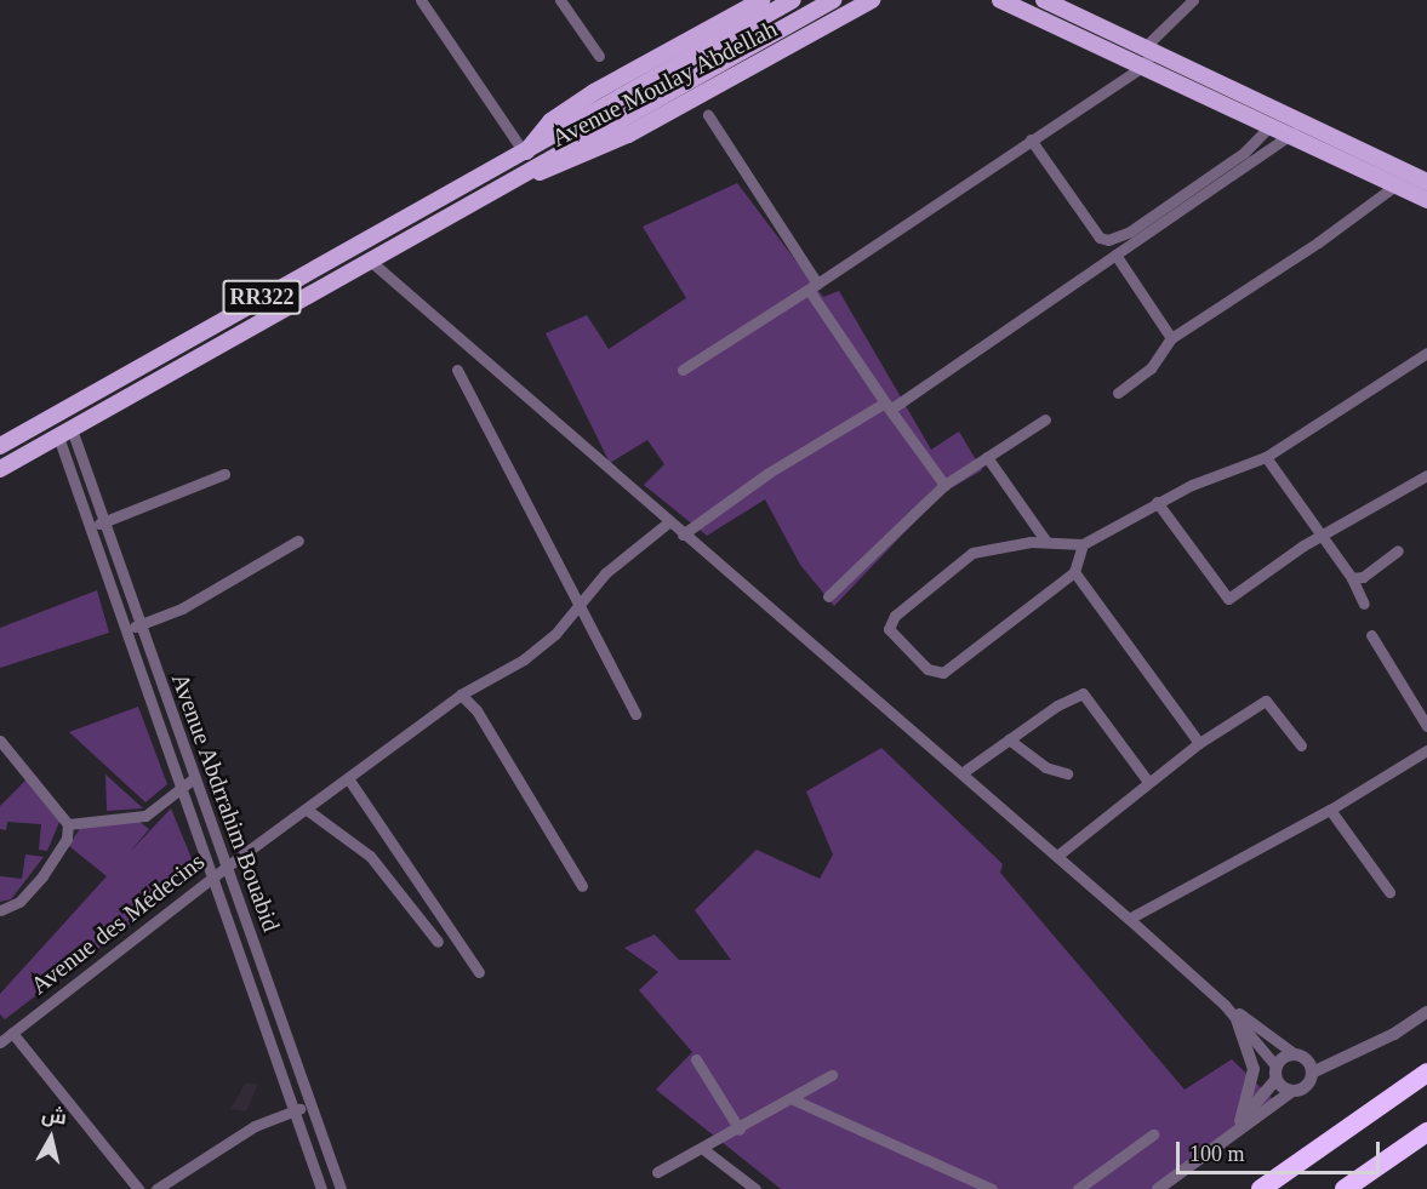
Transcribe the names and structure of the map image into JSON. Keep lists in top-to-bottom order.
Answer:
{
  "streets": {
    "main road": ["Avenue Moulay Abdellah", "RR322"],
    "street": ["Avenue Abdrrahim Bouabid", "Avenue des Médecins"]
  },
  "crossings": [
    ["Avenue Moulay Abdellah", "Avenue Abdrrahim Bouabid"],
    ["Avenue Abdrrahim Bouabid", "Avenue des Médecins"]
  ],
  "scale_bar": "100 m",
  "north": "top"
}
